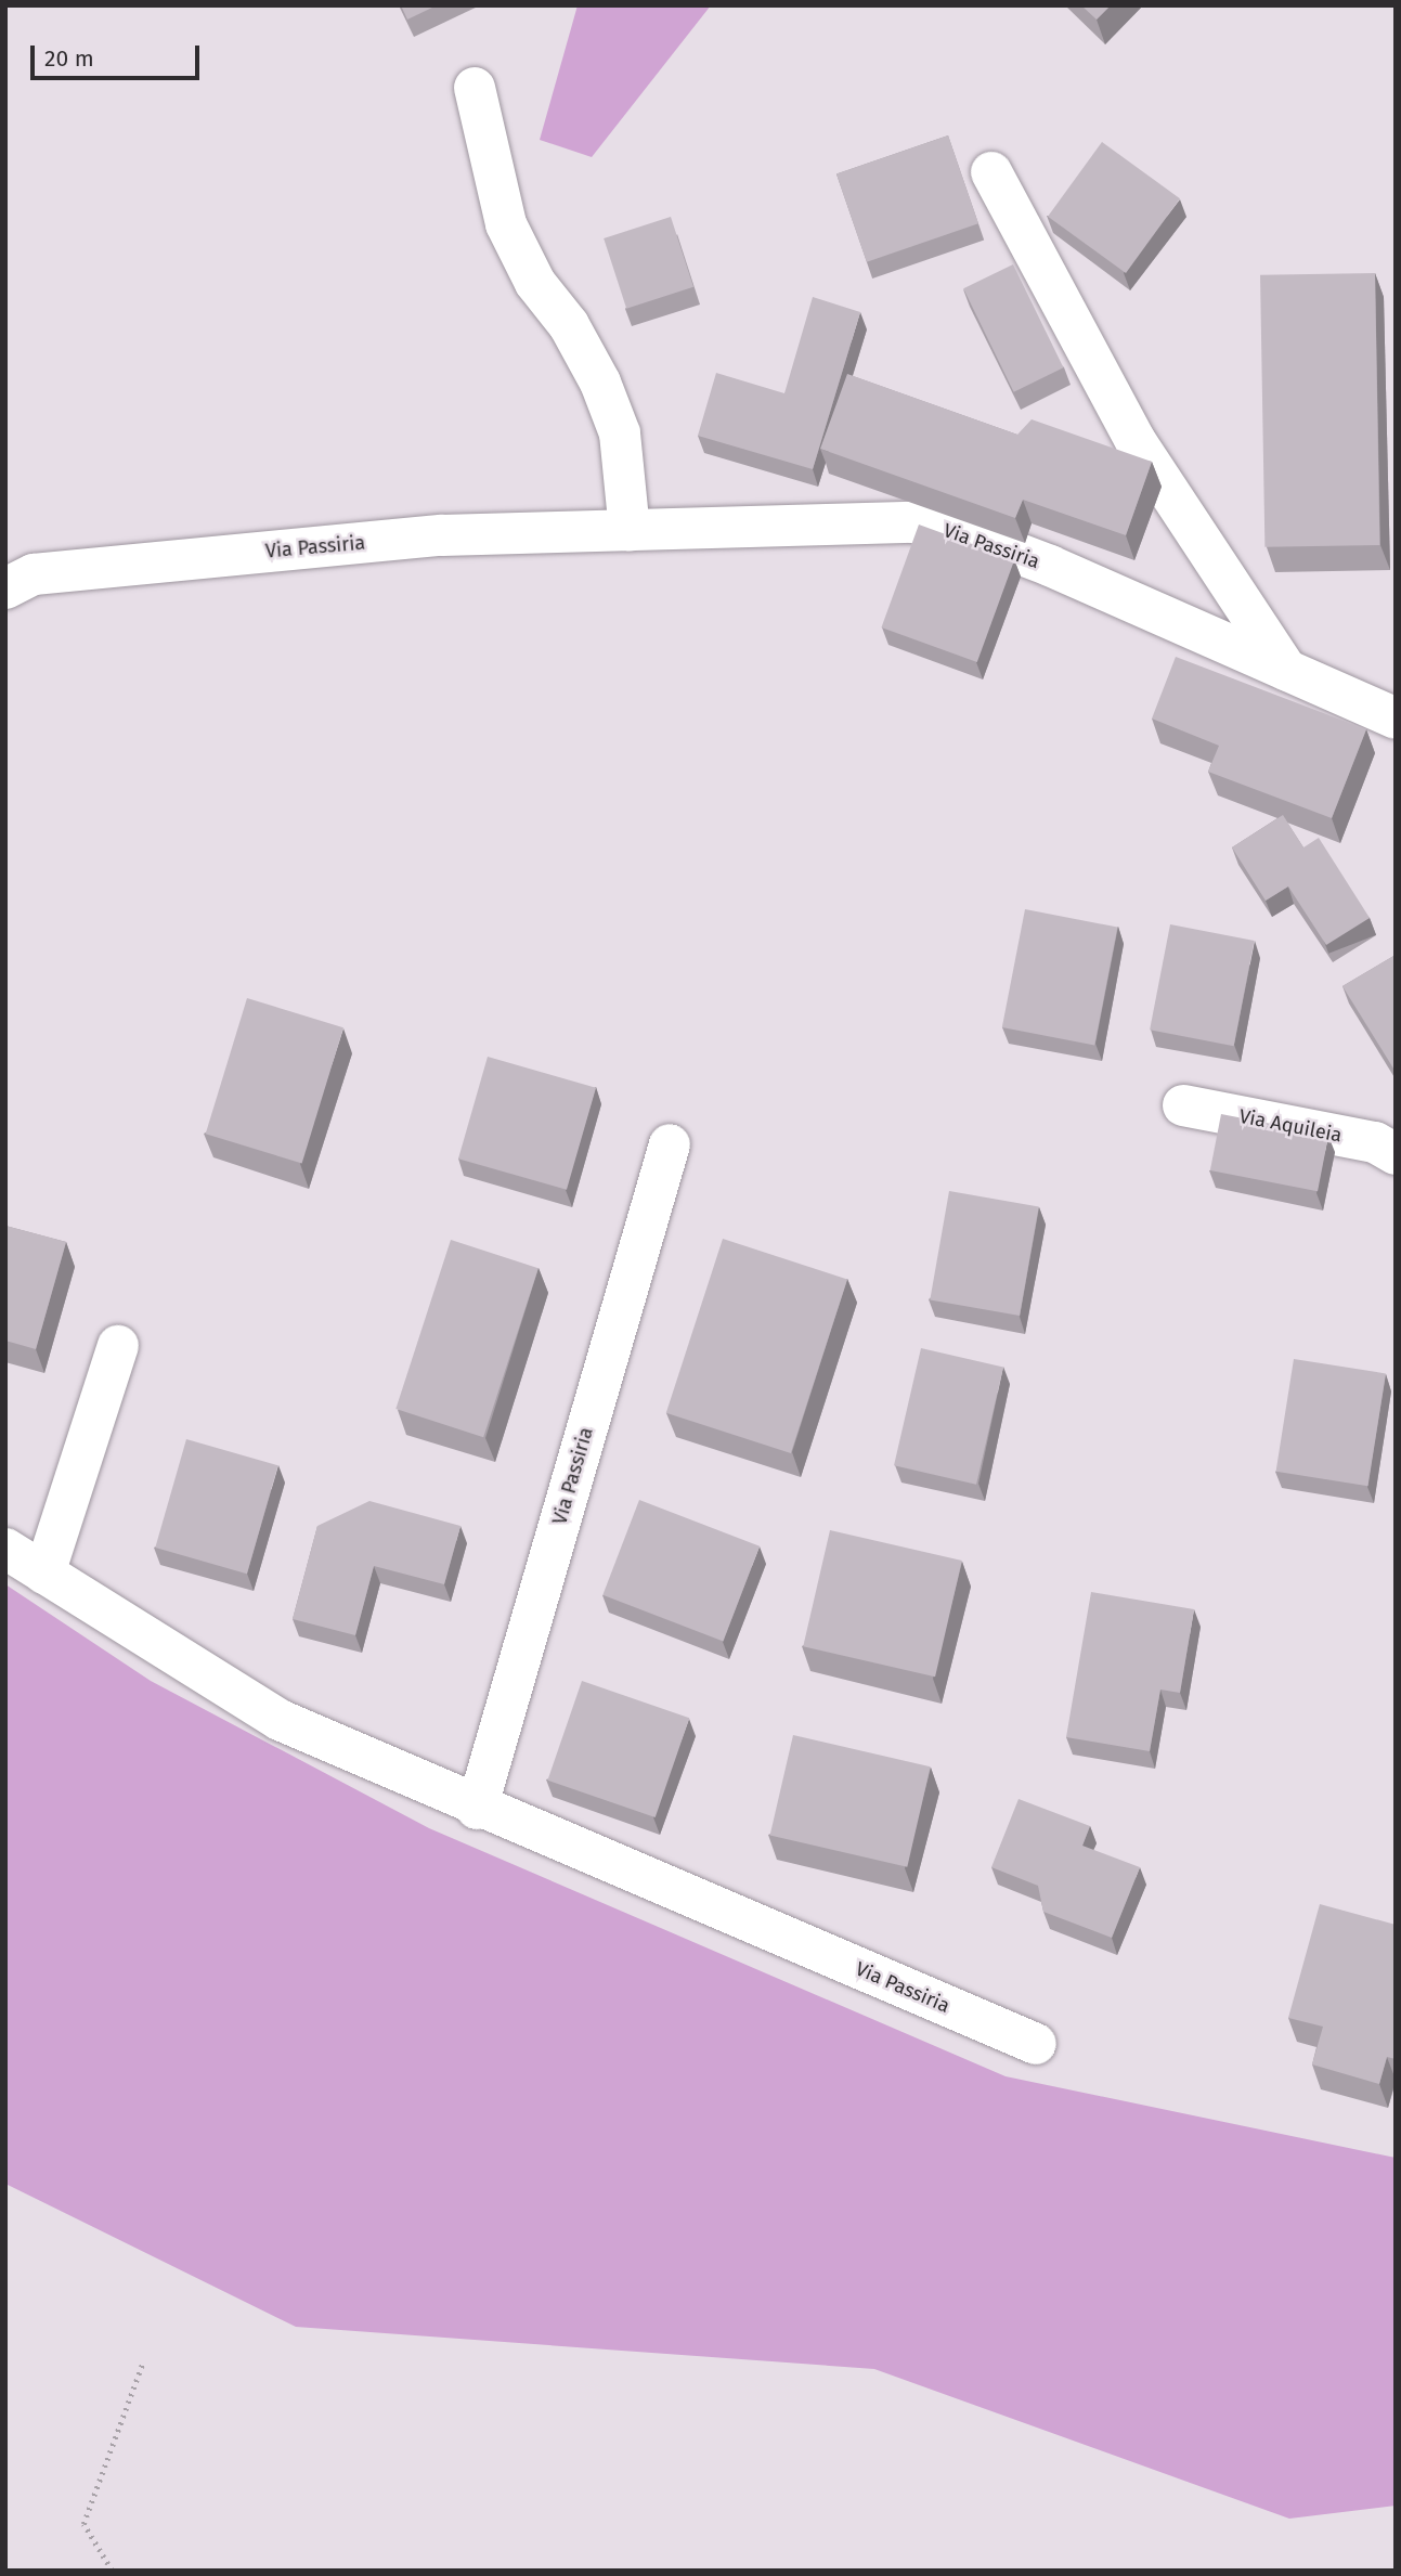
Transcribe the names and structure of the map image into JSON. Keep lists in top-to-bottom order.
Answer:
{
  "streets": {
    "street": ["Via Passiria", "Via Aquileia"]
  },
  "scale_bar": "20 m"
}
